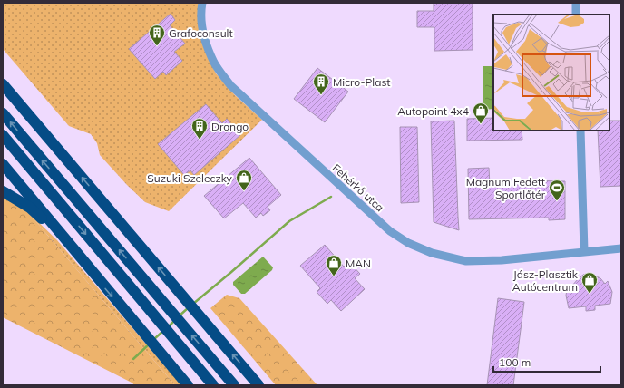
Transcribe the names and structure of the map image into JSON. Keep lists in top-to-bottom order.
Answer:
{
  "streets": {
    "street": ["Fehérkő utca"]
  },
  "places": {
    "building": ["Grafoconsult", "Micro-Plast", "Drongo"],
    "shop": [
      "Autopoint 4x4",
      "Suzuki Szeleczky",
      "MAN",
      "Jász-Plasztik Autócentrum"
    ],
    "sports": ["Magnum Fedett Sportlőtér"]
  },
  "scale_bar": "100 m"
}
